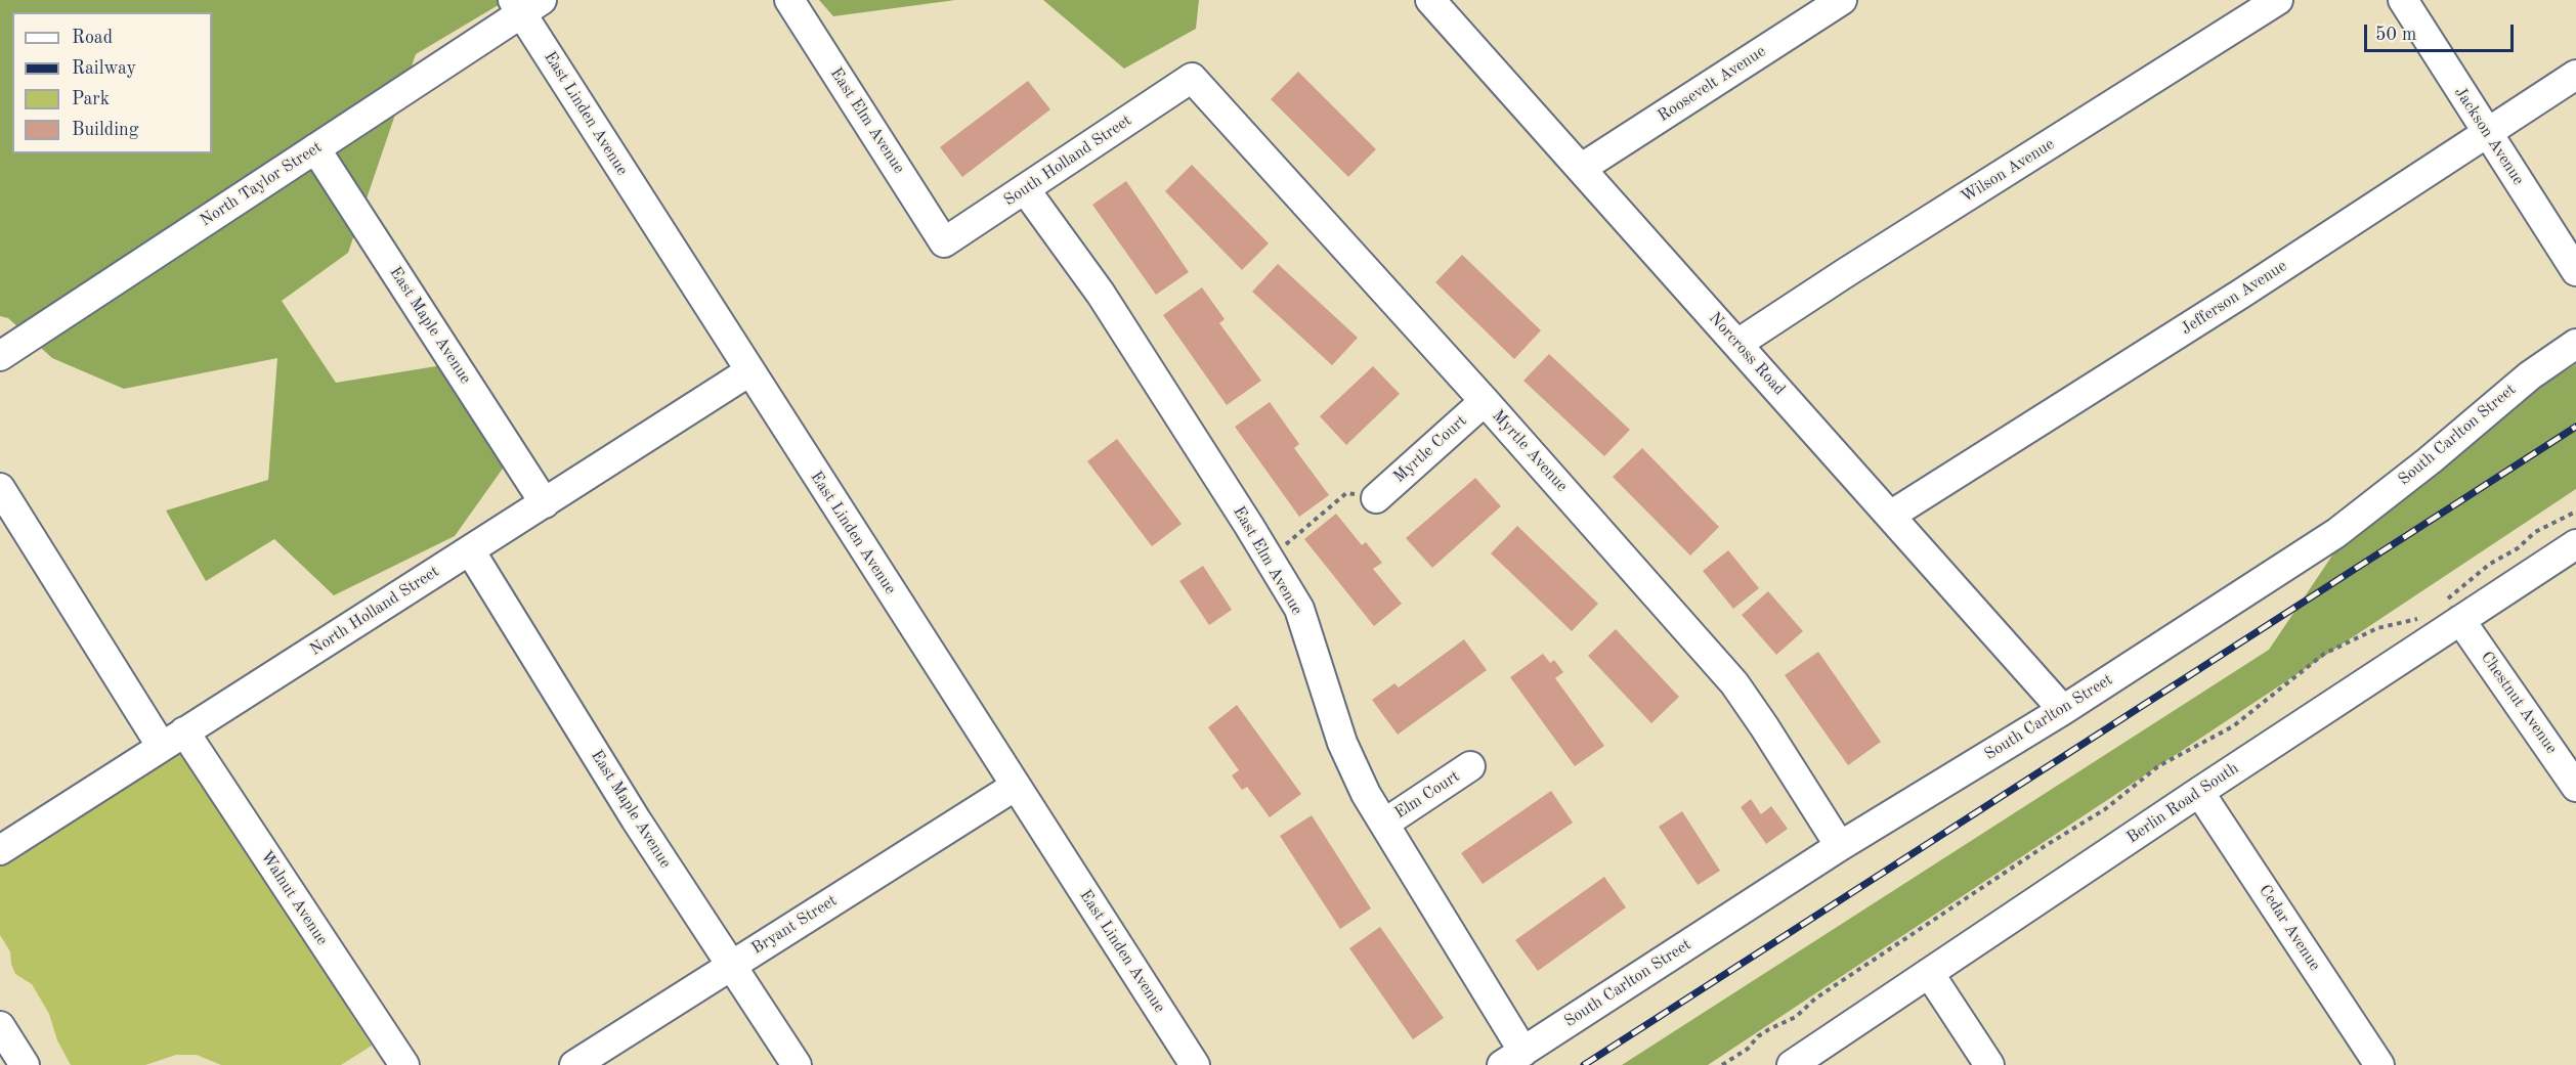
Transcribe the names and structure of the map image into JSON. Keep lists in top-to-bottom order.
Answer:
{
  "streets": {
    "street": [
      "Roosevelt Avenue",
      "East Linden Avenue",
      "East Elm Avenue",
      "Jackson Avenue",
      "South Holland Street",
      "Wilson Avenue",
      "North Taylor Street",
      "Jefferson Avenue",
      "East Maple Avenue",
      "Norcross Road",
      "South Carlton Street",
      "Myrtle Court",
      "Myrtle Avenue",
      "North Holland Street",
      "Chestnut Avenue",
      "Elm Court",
      "Berlin Road South",
      "Walnut Avenue",
      "Bryant Street",
      "Cedar Avenue"
    ]
  },
  "crossings": [
    ["Roosevelt Avenue", "Norcross Road"],
    ["East Linden Avenue", "North Taylor Street"],
    ["East Linden Avenue", "North Holland Street"],
    ["East Linden Avenue", "Bryant Street"],
    ["East Elm Avenue", "South Holland Street"],
    ["East Elm Avenue", "South Carlton Street"],
    ["East Elm Avenue", "Elm Court"],
    ["Jackson Avenue", "Jefferson Avenue"],
    ["South Holland Street", "Myrtle Avenue"],
    ["Wilson Avenue", "Norcross Road"],
    ["North Taylor Street", "East Maple Avenue"],
    ["Jefferson Avenue", "Norcross Road"],
    ["East Maple Avenue", "North Holland Street"],
    ["East Maple Avenue", "Bryant Street"],
    ["Norcross Road", "South Carlton Street"],
    ["South Carlton Street", "Myrtle Avenue"],
    ["Myrtle Court", "Myrtle Avenue"],
    ["North Holland Street", "Walnut Avenue"],
    ["Chestnut Avenue", "Berlin Road South"],
    ["Berlin Road South", "Cedar Avenue"]
  ],
  "legend": [
    "Road",
    "Railway",
    "Park",
    "Building"
  ],
  "scale_bar": "50 m"
}
